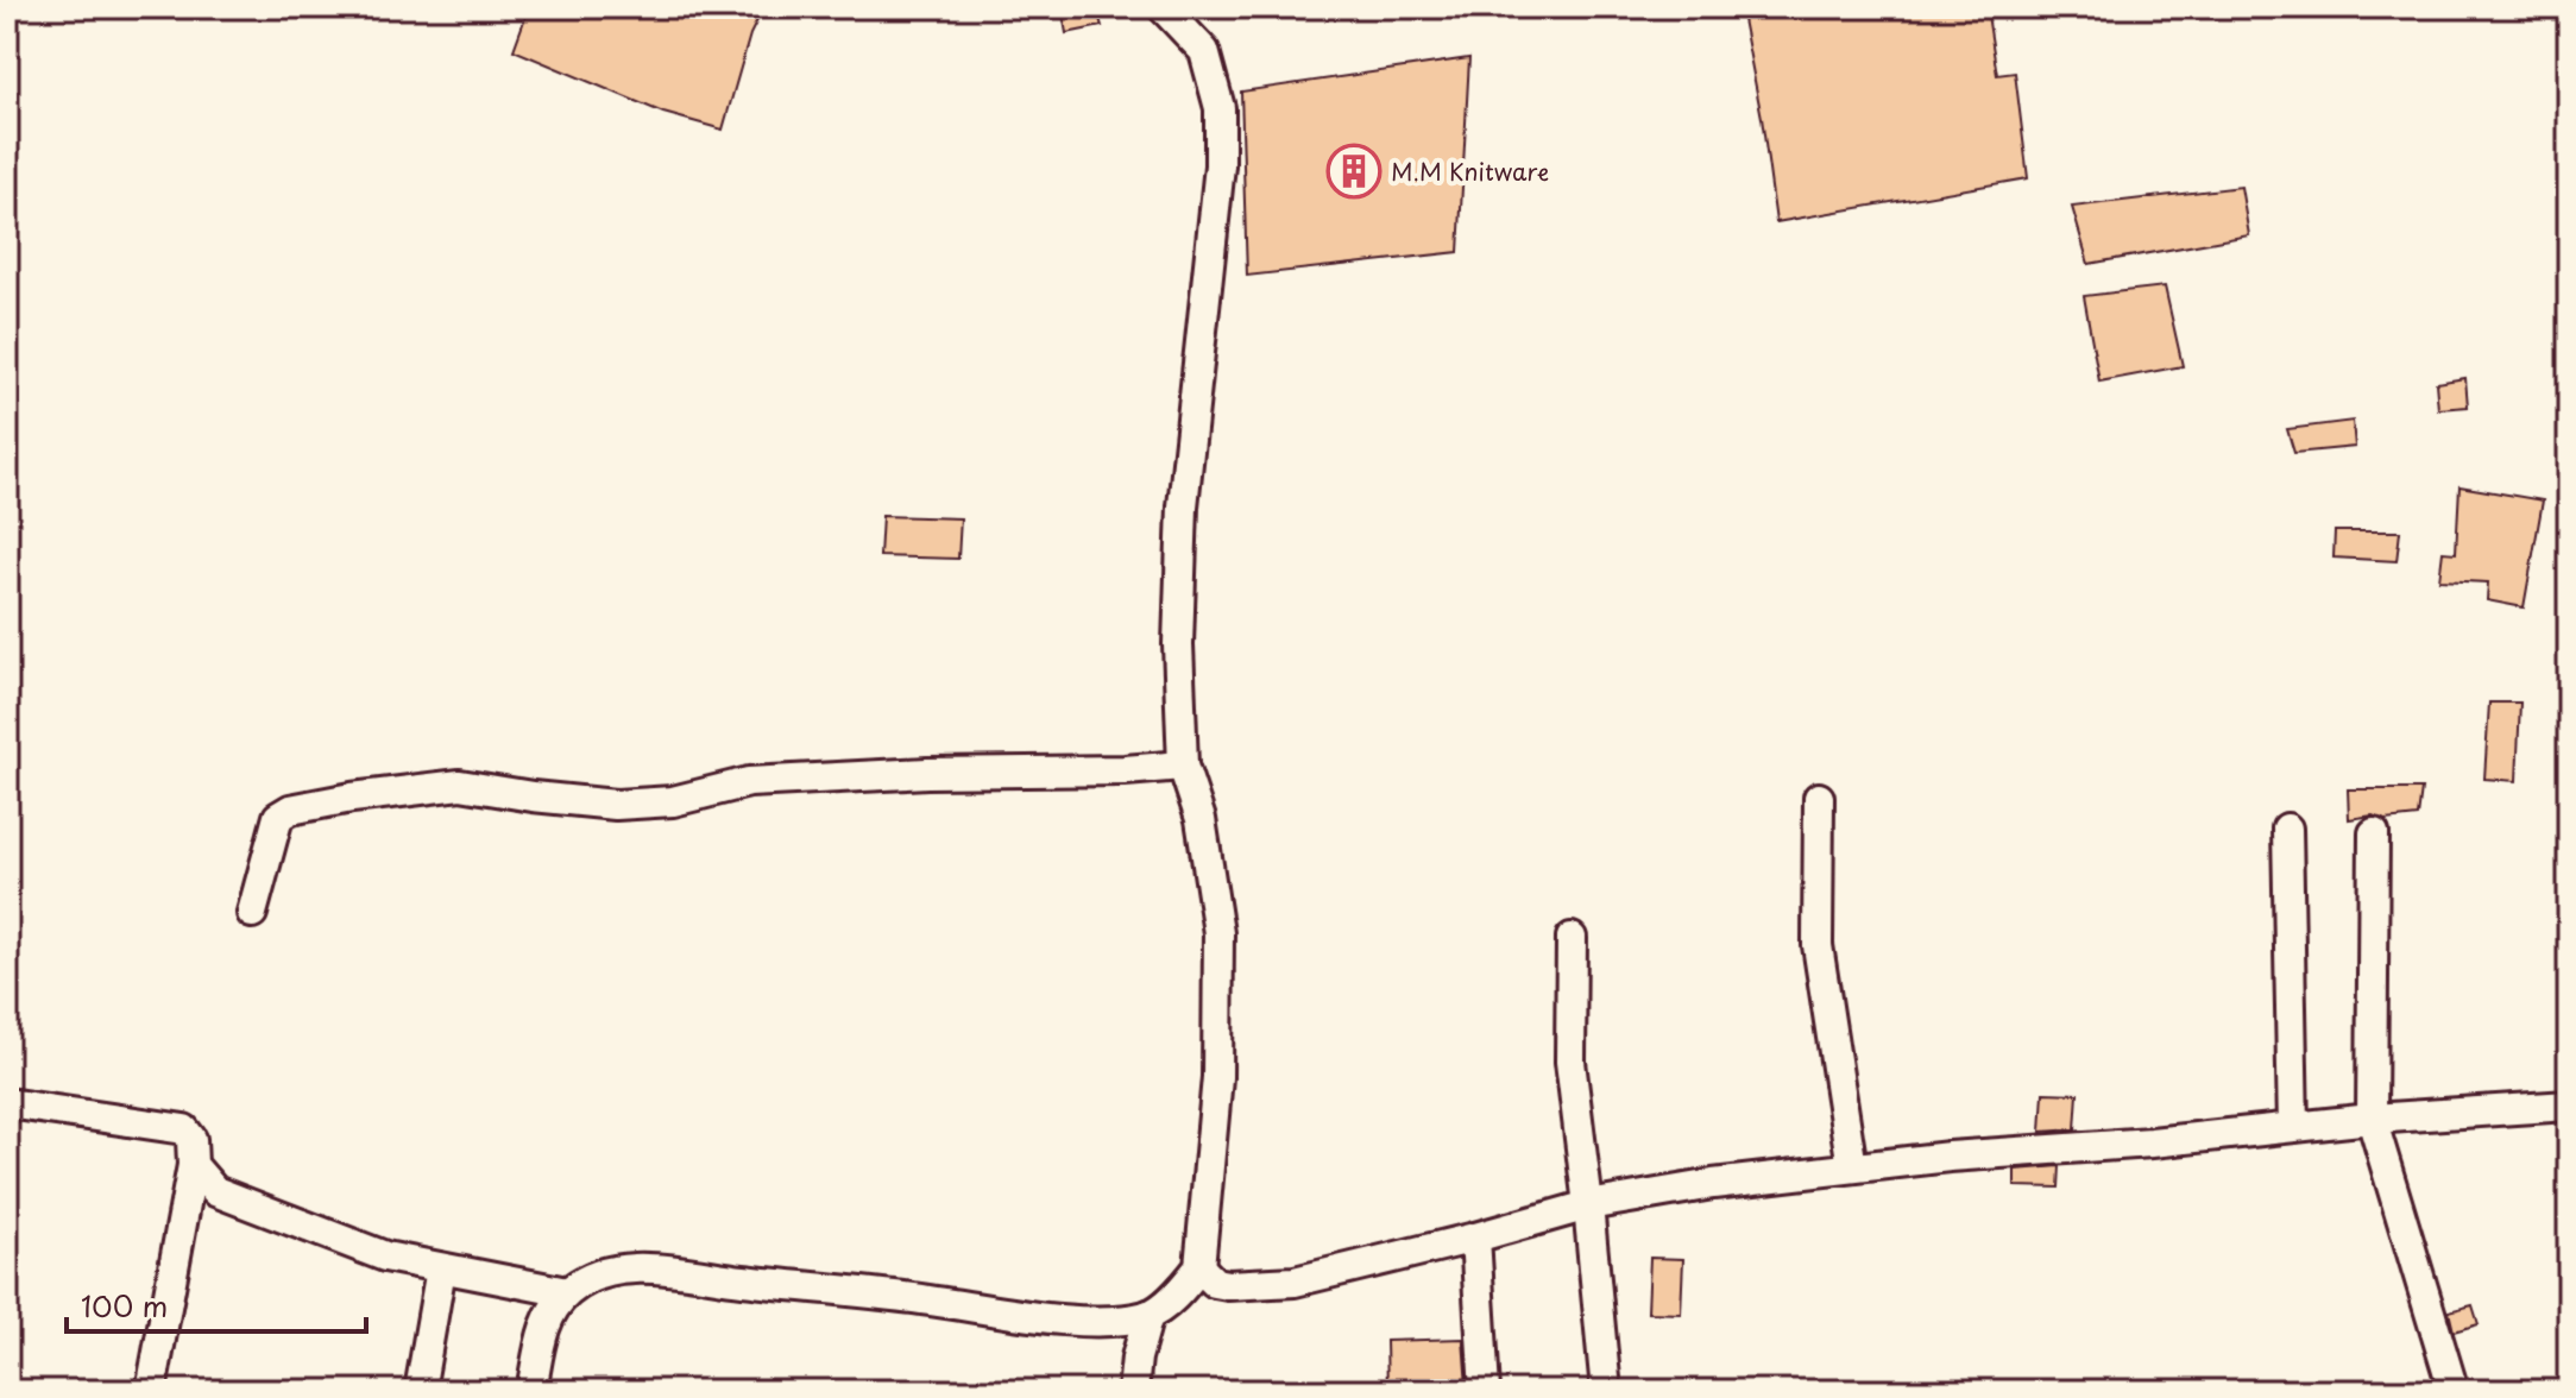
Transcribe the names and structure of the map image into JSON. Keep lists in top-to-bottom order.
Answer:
{
  "places": {
    "building": ["M.M Knitware"]
  },
  "scale_bar": "100 m"
}
